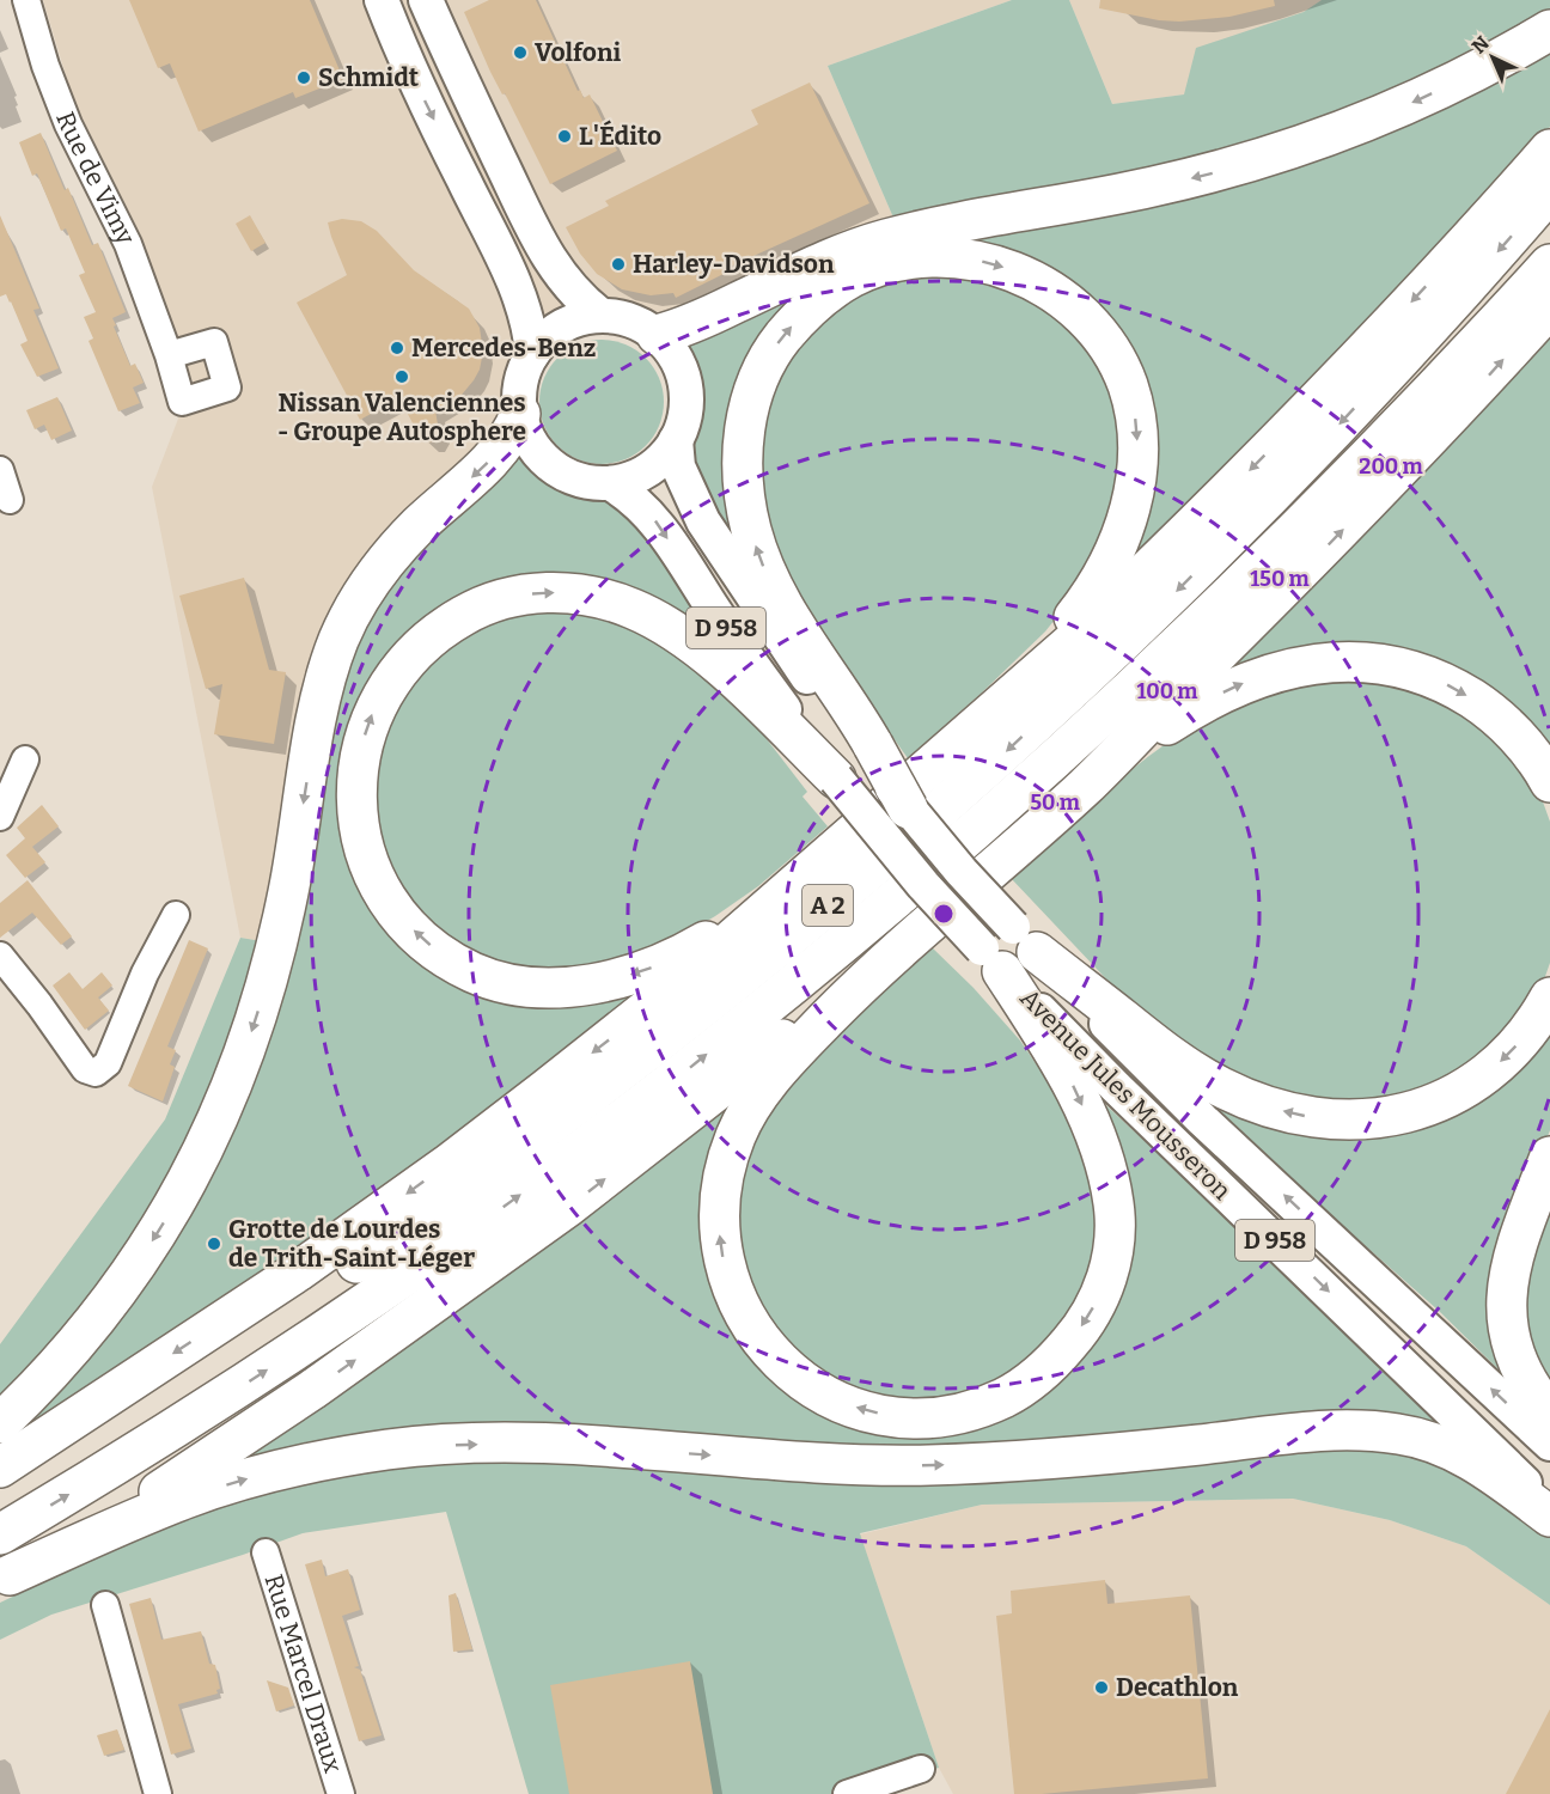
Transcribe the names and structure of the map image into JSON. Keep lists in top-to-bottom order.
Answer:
{
  "streets": {
    "highway": ["A 2"],
    "main road": ["D 958", "Avenue Jules Mousseron"],
    "street": ["Rue de Vimy", "Rue Marcel Draux"]
  },
  "crossings": [
    ["D 958", "Avenue Jules Mousseron"]
  ],
  "places": [
    "Volfoni",
    "Schmidt",
    "L'Édito",
    "Harley-Davidson",
    "Mercedes-Benz",
    "Nissan Valenciennes - Groupe Autosphere",
    "Grotte de Lourdes de Trith-Saint-Léger",
    "Decathlon"
  ],
  "north": "top left",
  "rings": [
    "200 m",
    "150 m",
    "100 m",
    "50 m"
  ]
}
